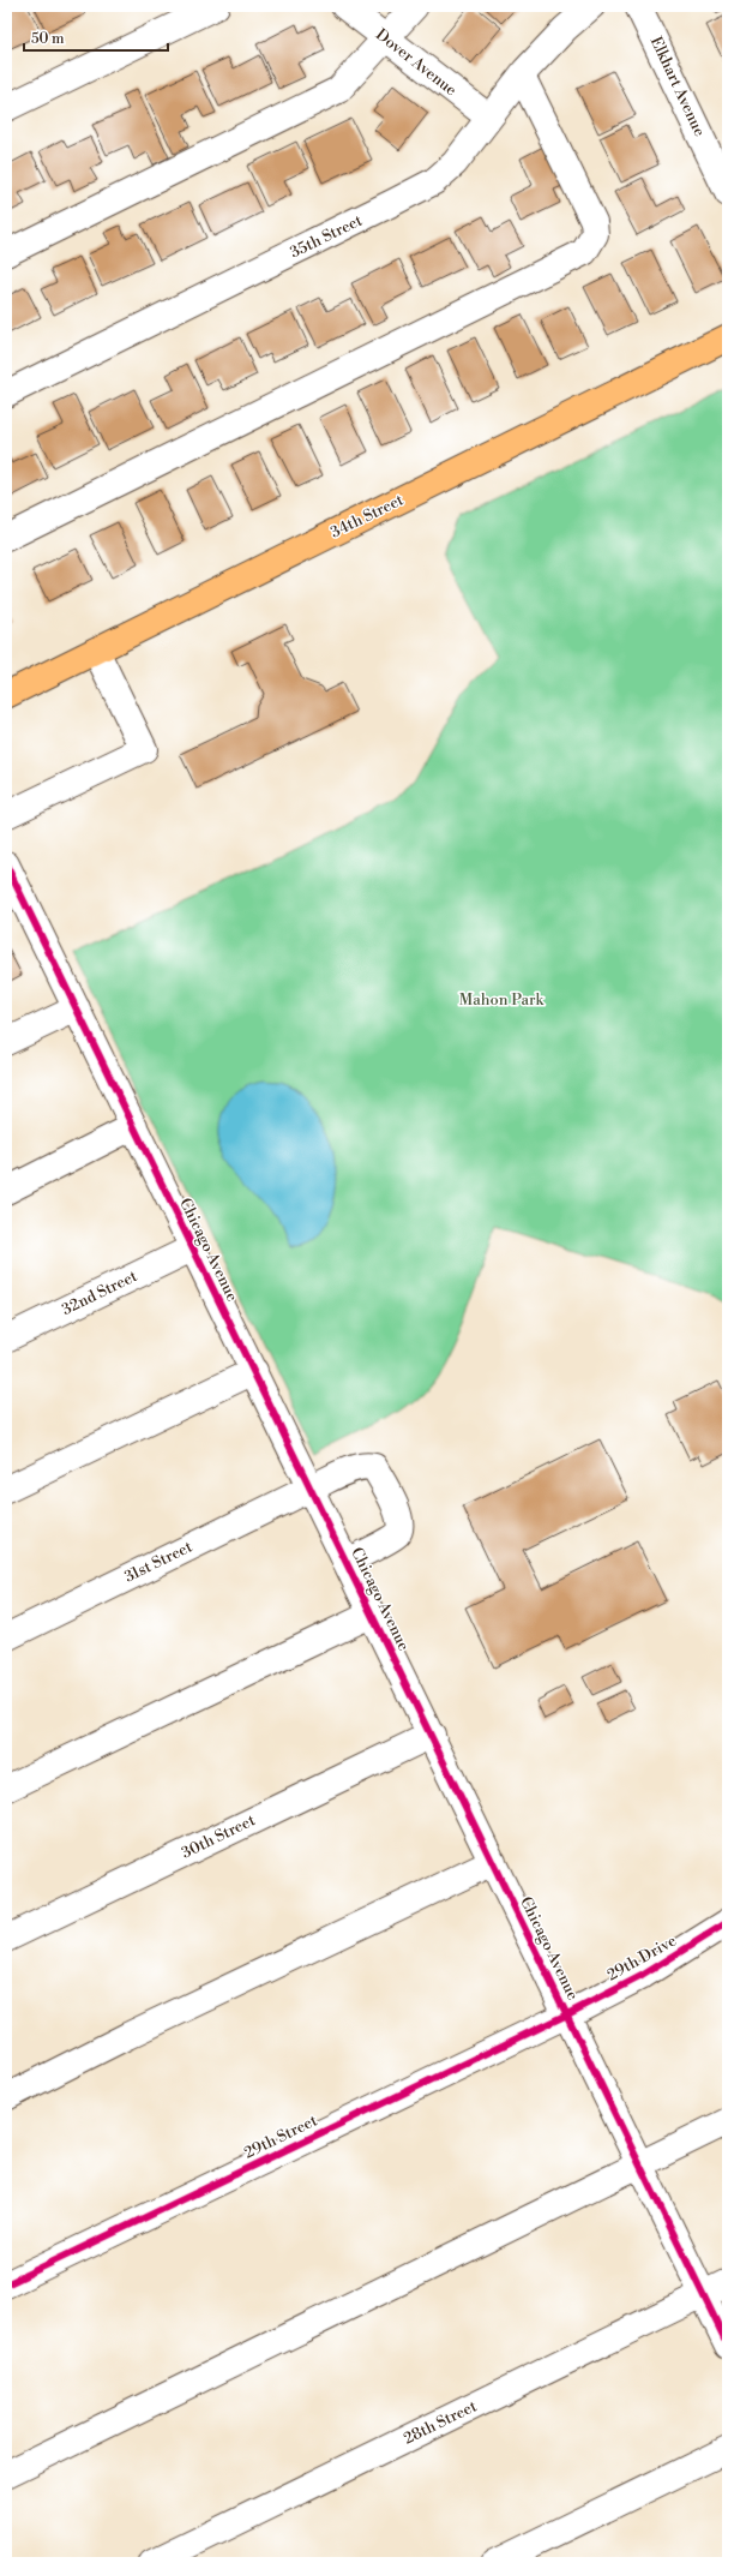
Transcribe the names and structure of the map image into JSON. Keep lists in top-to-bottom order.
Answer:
{
  "streets": {
    "main road": ["34th Street"],
    "street": [
      "Dover Avenue",
      "Elkhart Avenue",
      "35th Street",
      "Chicago Avenue",
      "32nd Street",
      "31st Street",
      "30th Street",
      "29th Drive",
      "29th Street",
      "28th Street"
    ]
  },
  "crossings": [
    ["Dover Avenue", "35th Street"],
    ["Chicago Avenue", "32nd Street"],
    ["Chicago Avenue", "31st Street"],
    ["Chicago Avenue", "30th Street"],
    ["Chicago Avenue", "29th Drive"],
    ["Chicago Avenue", "29th Street"],
    ["Chicago Avenue", "28th Street"],
    ["29th Drive", "29th Street"]
  ],
  "parks": ["Mahon Park"],
  "scale_bar": "50 m"
}
